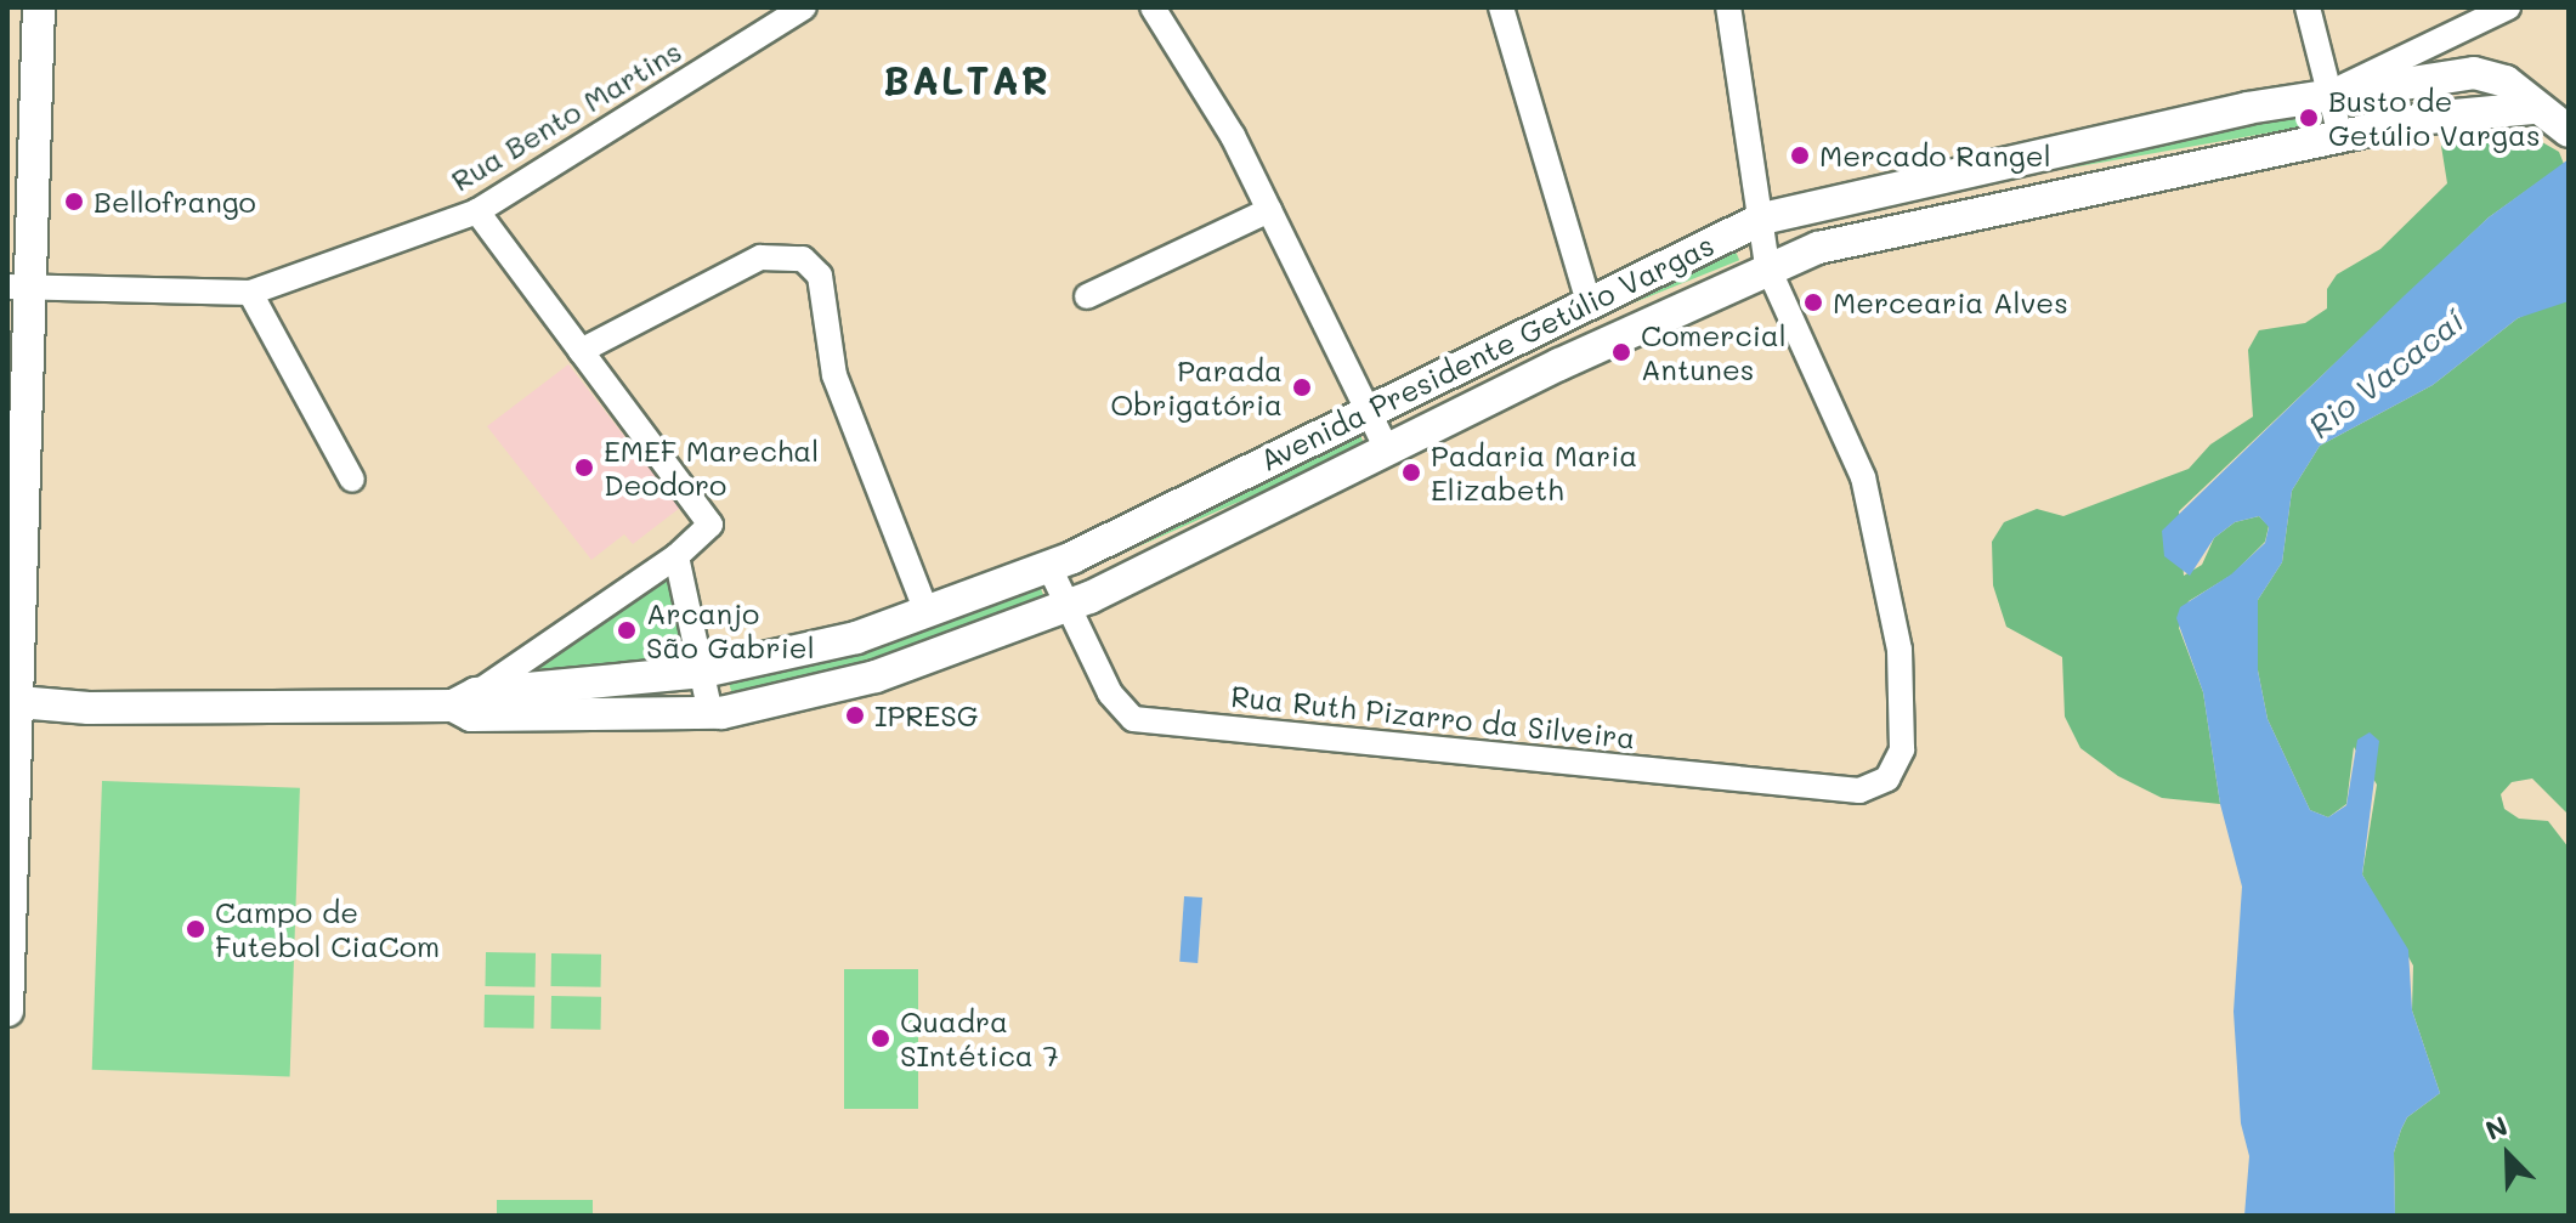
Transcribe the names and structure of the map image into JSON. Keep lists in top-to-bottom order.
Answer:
{
  "streets": {
    "main road": ["Avenida Presidente Getúlio Vargas"],
    "street": ["Rua Bento Martins", "Rua Ruth Pizarro da Silveira"]
  },
  "crossings": [
    ["Avenida Presidente Getúlio Vargas", "Rua Ruth Pizarro da Silveira"]
  ],
  "districts": ["BALTAR"],
  "water": ["Rio Vacacaí"],
  "places": [
    "Busto de Getúlio Vargas",
    "Mercado Rangel",
    "Bellofrango",
    "Mercearia Alves",
    "Comercial Antunes",
    "Parada Obrigatória",
    "EMEF Marechal Deodoro",
    "Padaria Maria Elizabeth",
    "Arcanjo São Gabriel",
    "IPRESG",
    "Campo de Futebol CiaCom",
    "Quadra SIntética 7"
  ],
  "north": "top left"
}
